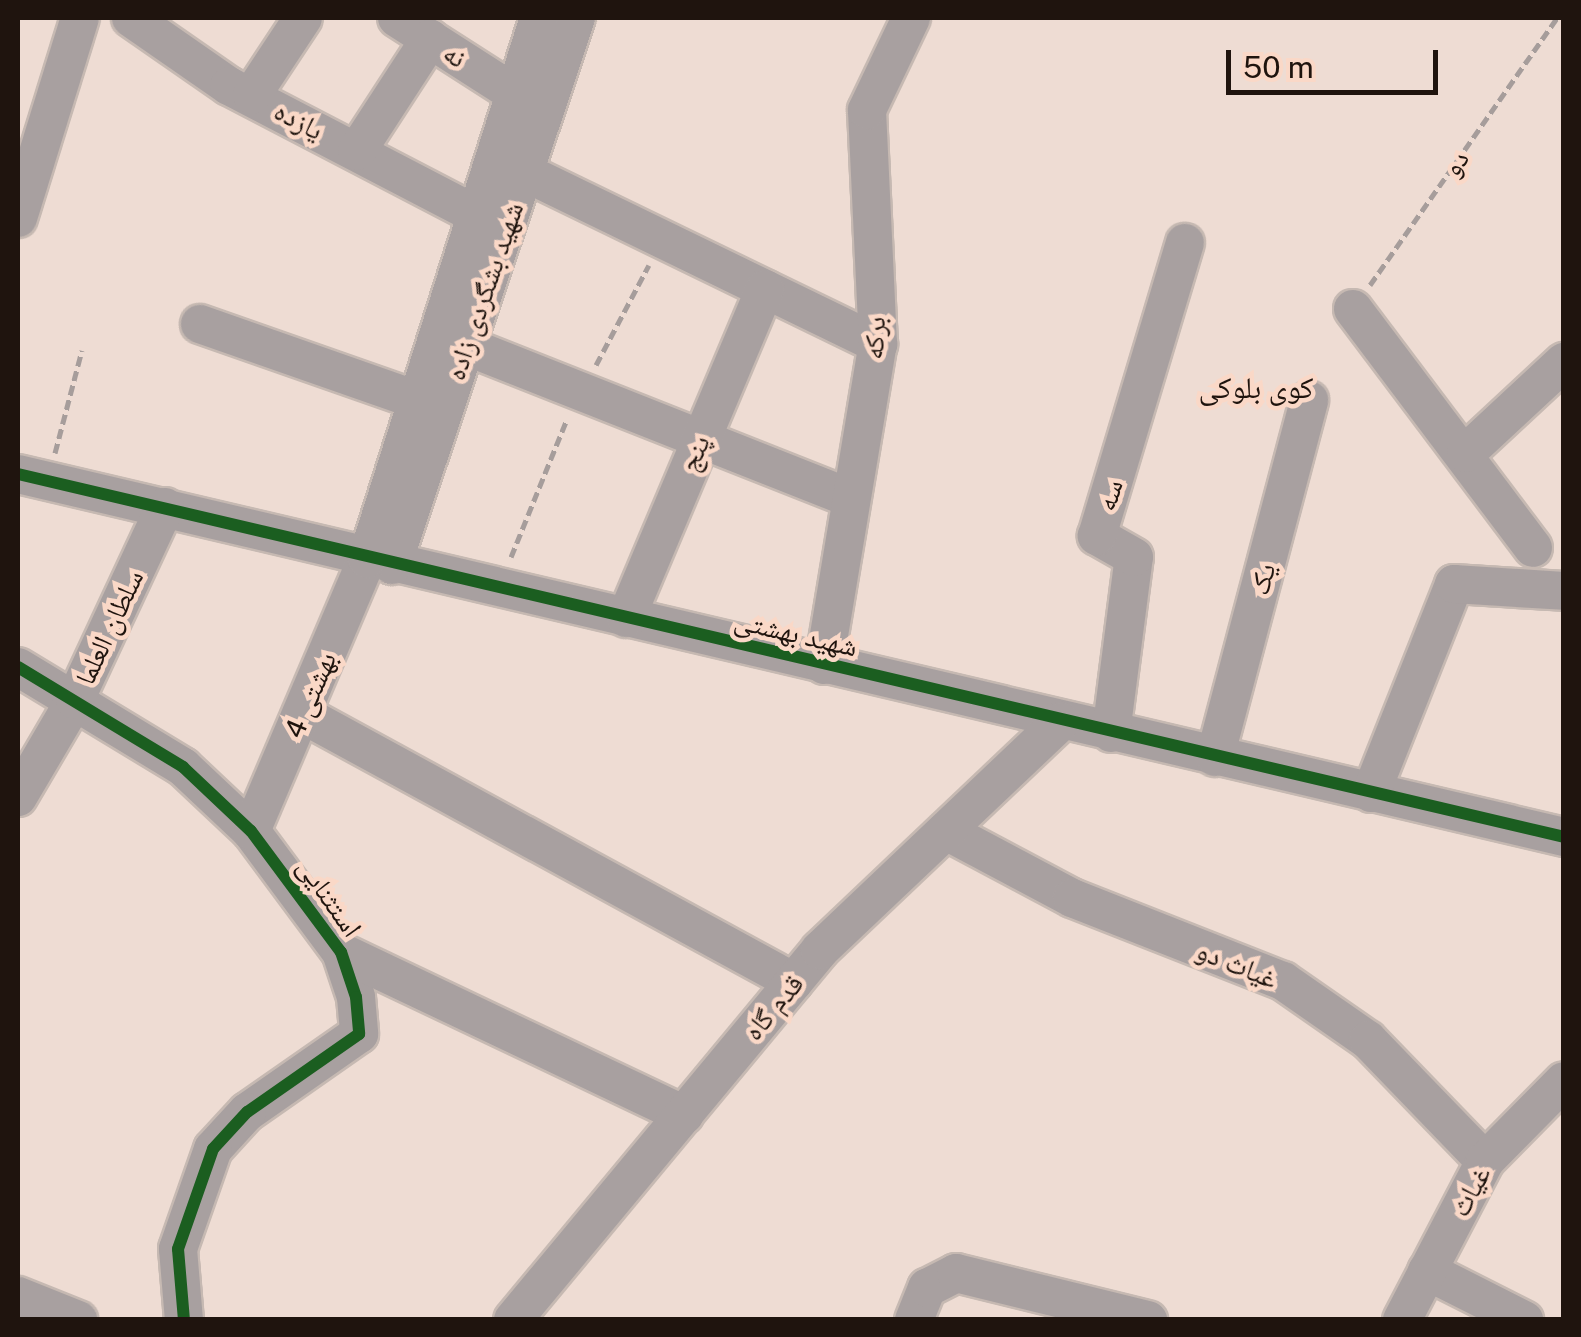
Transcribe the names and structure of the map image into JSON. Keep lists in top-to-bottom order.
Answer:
{
  "streets": {
    "street": [
      "نه",
      "یازده",
      "شهید بشگردی زاده",
      "برکه",
      "پنج",
      "سه",
      "یک",
      "سلطان العلما",
      "شهید بهشتی",
      "بهشتی 4",
      "استثنایی",
      "غیاث دو",
      "قدم گاه",
      "غیاث"
    ],
    "path": ["دو"]
  },
  "crossings": [
    ["نه", "شهید بشگردی زاده"],
    ["یازده", "شهید بشگردی زاده"],
    ["شهید بشگردی زاده", "شهید بهشتی"],
    ["شهید بشگردی زاده", "بهشتی 4"],
    ["برکه", "شهید بهشتی"],
    ["پنج", "شهید بهشتی"],
    ["سه", "شهید بهشتی"],
    ["یک", "شهید بهشتی"],
    ["سلطان العلما", "شهید بهشتی"],
    ["سلطان العلما", "استثنایی"],
    ["شهید بهشتی", "بهشتی 4"],
    ["شهید بهشتی", "قدم گاه"],
    ["بهشتی 4", "استثنایی"],
    ["غیاث دو", "قدم گاه"],
    ["غیاث دو", "غیاث"]
  ],
  "districts": ["کوی بلوکی"],
  "scale_bar": "50 m"
}
